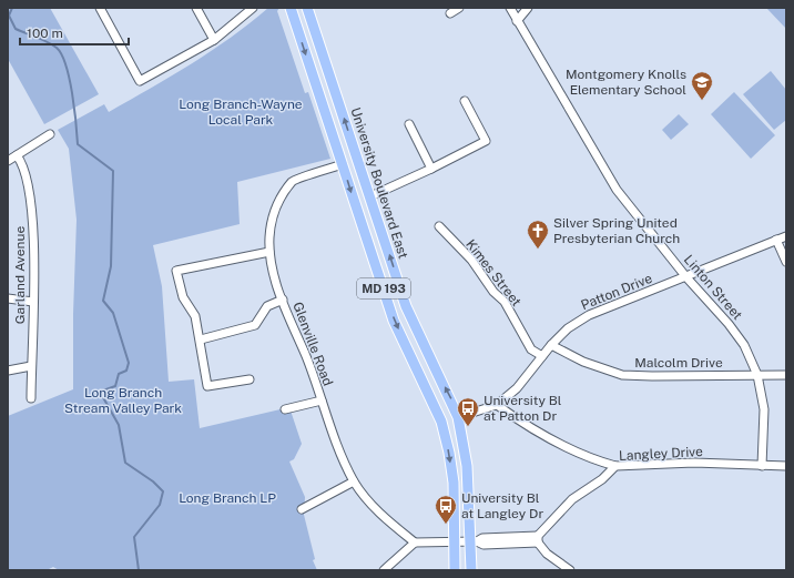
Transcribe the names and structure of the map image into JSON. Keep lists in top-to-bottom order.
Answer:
{
  "streets": {
    "main road": ["University Boulevard East", "MD 193"],
    "street": [
      "Kimes Street",
      "Garland Avenue",
      "Linton Street",
      "Patton Drive",
      "Glenville Road",
      "Malcolm Drive",
      "Langley Drive"
    ]
  },
  "crossings": [
    ["University Boulevard East", "Patton Drive"],
    ["Kimes Street", "Patton Drive"],
    ["Linton Street", "Patton Drive"],
    ["Linton Street", "Malcolm Drive"],
    ["Linton Street", "Langley Drive"],
    ["MD 193", "Glenville Road"],
    ["Patton Drive", "Malcolm Drive"]
  ],
  "parks": ["Long Branch-Wayne Local Park", "Long Branch Stream Valley Park", "Long Branch LP"],
  "places": {
    "school or university": ["Montgomery Knolls Elementary School"],
    "church": ["Silver Spring United Presbyterian Church"],
    "bus stop": ["University Bl at Patton Dr", "University Bl at Langley Dr"]
  },
  "scale_bar": "100 m"
}
